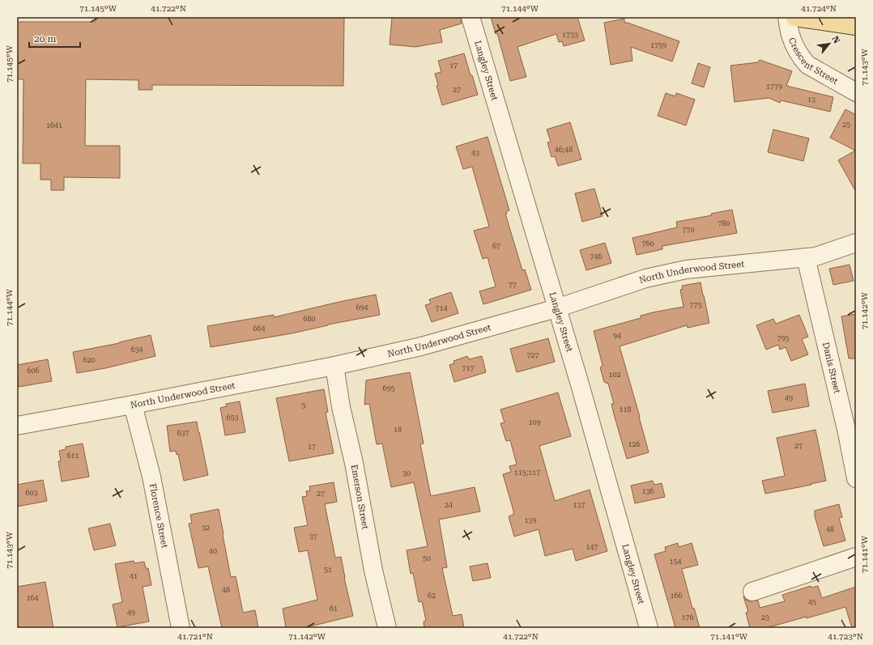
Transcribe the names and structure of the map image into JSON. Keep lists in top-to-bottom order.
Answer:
{
  "streets": {
    "street": [
      "Crescent Street",
      "Langley Street",
      "North Underwood Street",
      "Danis Street",
      "Emerson Street",
      "Florence Street"
    ]
  },
  "crossings": [
    ["Langley Street", "North Underwood Street"],
    ["North Underwood Street", "Danis Street"],
    ["North Underwood Street", "Emerson Street"],
    ["North Underwood Street", "Florence Street"]
  ],
  "house_numbers": [
    "1733",
    "1759",
    "17",
    "1779",
    "27",
    "13",
    "25",
    "1641",
    "46;48",
    "43",
    "780",
    "770",
    "760",
    "67",
    "746",
    "77",
    "775",
    "694",
    "714",
    "680",
    "664",
    "94",
    "795",
    "634",
    "727",
    "620",
    "717",
    "606",
    "102",
    "695",
    "49",
    "5",
    "118",
    "653",
    "109",
    "18",
    "637",
    "126",
    "27",
    "17",
    "611",
    "115;117",
    "30",
    "136",
    "603",
    "27",
    "24",
    "137",
    "139",
    "32",
    "48",
    "37",
    "147",
    "40",
    "50",
    "154",
    "51",
    "41",
    "48",
    "62",
    "166",
    "164",
    "45",
    "61",
    "49",
    "176",
    "23"
  ],
  "scale_bar": "20 m",
  "north": "top right",
  "coordinates": [
    "71.145°W",
    "41.722°N",
    "71.144°W",
    "41.724°N",
    "71.143°W",
    "71.142°W",
    "71.141°W",
    "41.721°N",
    "41.723°N"
  ]
}
